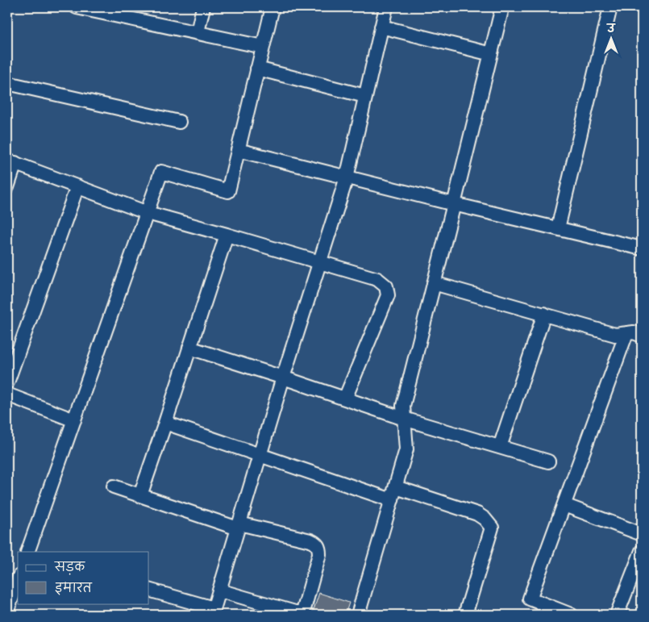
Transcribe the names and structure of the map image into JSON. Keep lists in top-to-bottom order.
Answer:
{
  "legend": ["सड़क", "इमारत"],
  "north": "top"
}
